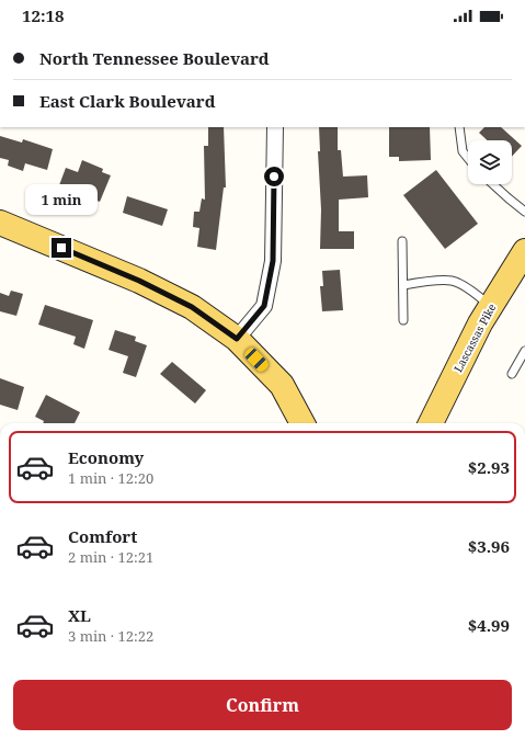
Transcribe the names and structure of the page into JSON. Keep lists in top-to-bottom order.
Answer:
{
  "streets": {
    "main road": ["Lascassas Pike"]
  },
  "page": {
    "status": "12:18",
    "banner": ["North Tennessee Boulevard", "East Clark Boulevard"],
    "bubble": "1 min",
    "list": [
      {
        "name": "Economy",
        "note": "1 min · 12:20",
        "value": "$2.93"
      },
      {
        "name": "Comfort",
        "note": "2 min · 12:21",
        "value": "$3.96"
      },
      {
        "name": "XL",
        "note": "3 min · 12:22",
        "value": "$4.99"
      }
    ],
    "buttons": "Confirm"
  }
}
